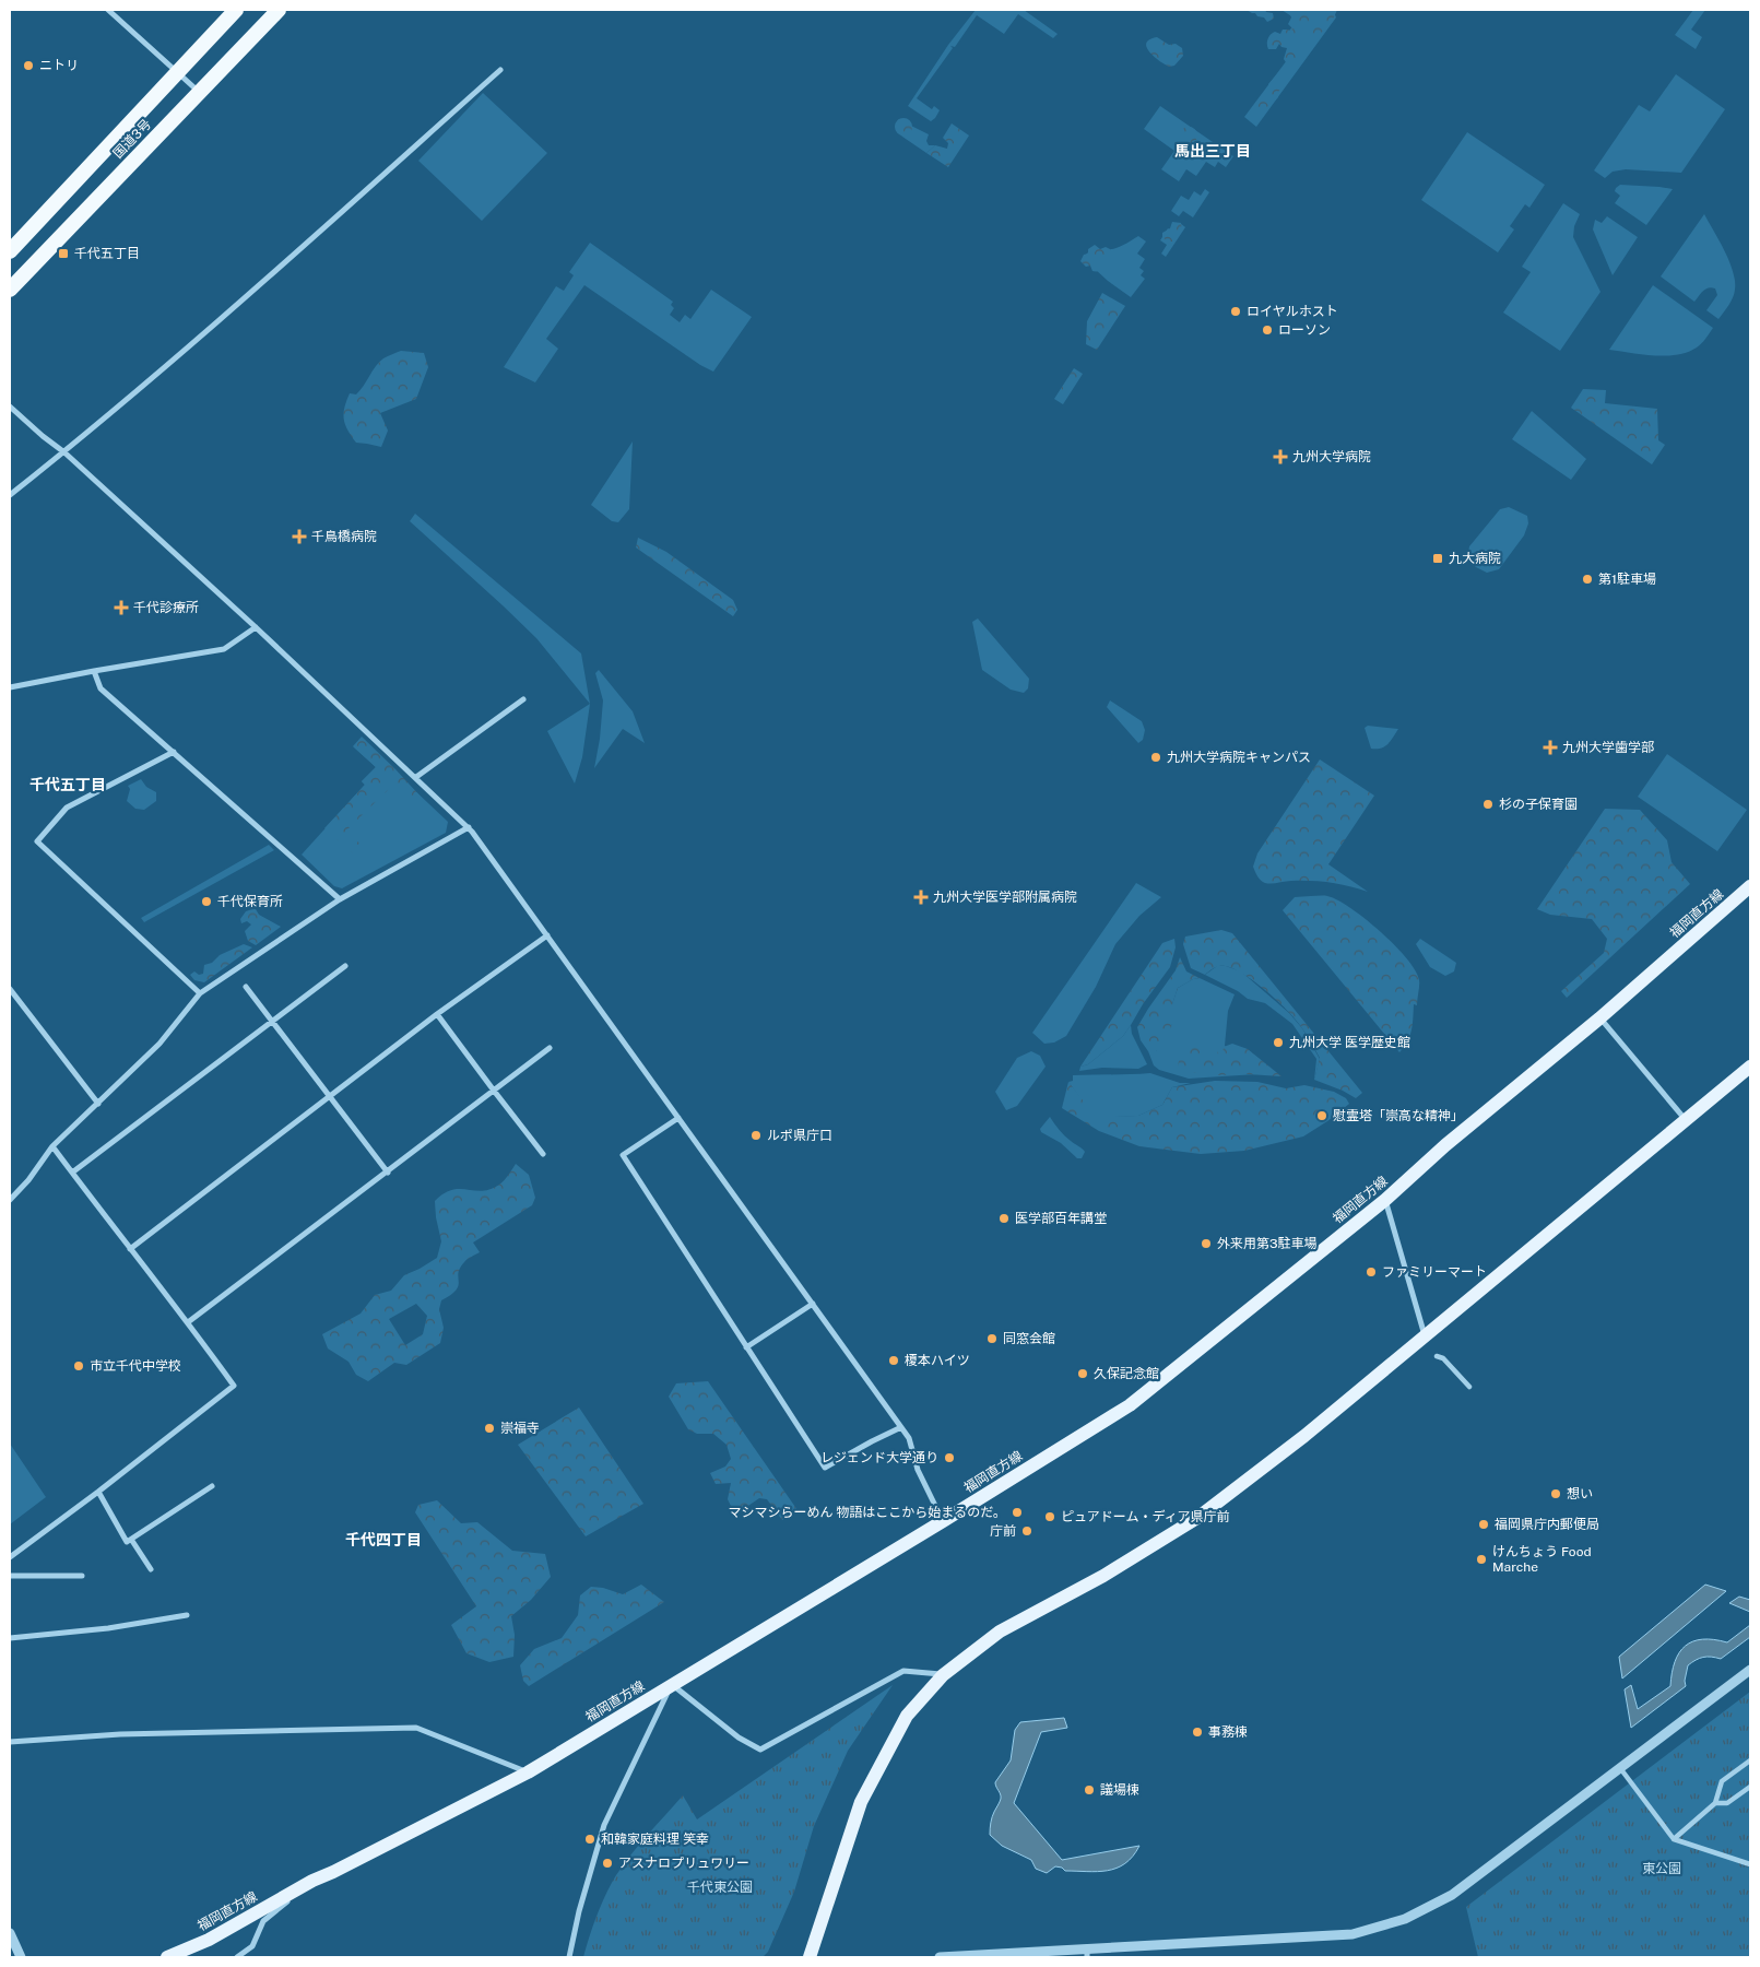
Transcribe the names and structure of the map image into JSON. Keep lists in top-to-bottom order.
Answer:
{
  "streets": {
    "highway": ["国道3号"],
    "main road": ["福岡直方線"]
  },
  "districts": ["馬出三丁目", "千代五丁目", "千代四丁目"],
  "parks": ["東公園", "千代東公園"],
  "places": {
    "other": [
      "ニトリ",
      "ロイヤルホスト",
      "ローソン",
      "第1駐車場",
      "九州大学病院キャンパス",
      "杉の子保育園",
      "千代保育所",
      "九州大学 医学歴史館",
      "慰霊塔「崇高な精神」",
      "ルポ県庁口",
      "医学部百年講堂",
      "外来用第3駐車場",
      "ファミリーマート",
      "同窓会館",
      "榎本ハイツ",
      "市立千代中学校",
      "久保記念館",
      "崇福寺",
      "レジェンド大学通り",
      "想い",
      "マシマシらーめん 物語はここから始まるのだ。",
      "ピュアドーム・ディア県庁前",
      "福岡県庁内郵便局",
      "庁前",
      "けんちょう Food Marche",
      "事務棟",
      "議場棟",
      "和韓家庭料理 笑幸",
      "アスナロプリュワリー"
    ],
    "transit": ["千代五丁目", "九大病院"],
    "health": [
      "九州大学病院",
      "千鳥橋病院",
      "千代診療所",
      "九州大学歯学部",
      "九州大学医学部附属病院"
    ]
  }
}
